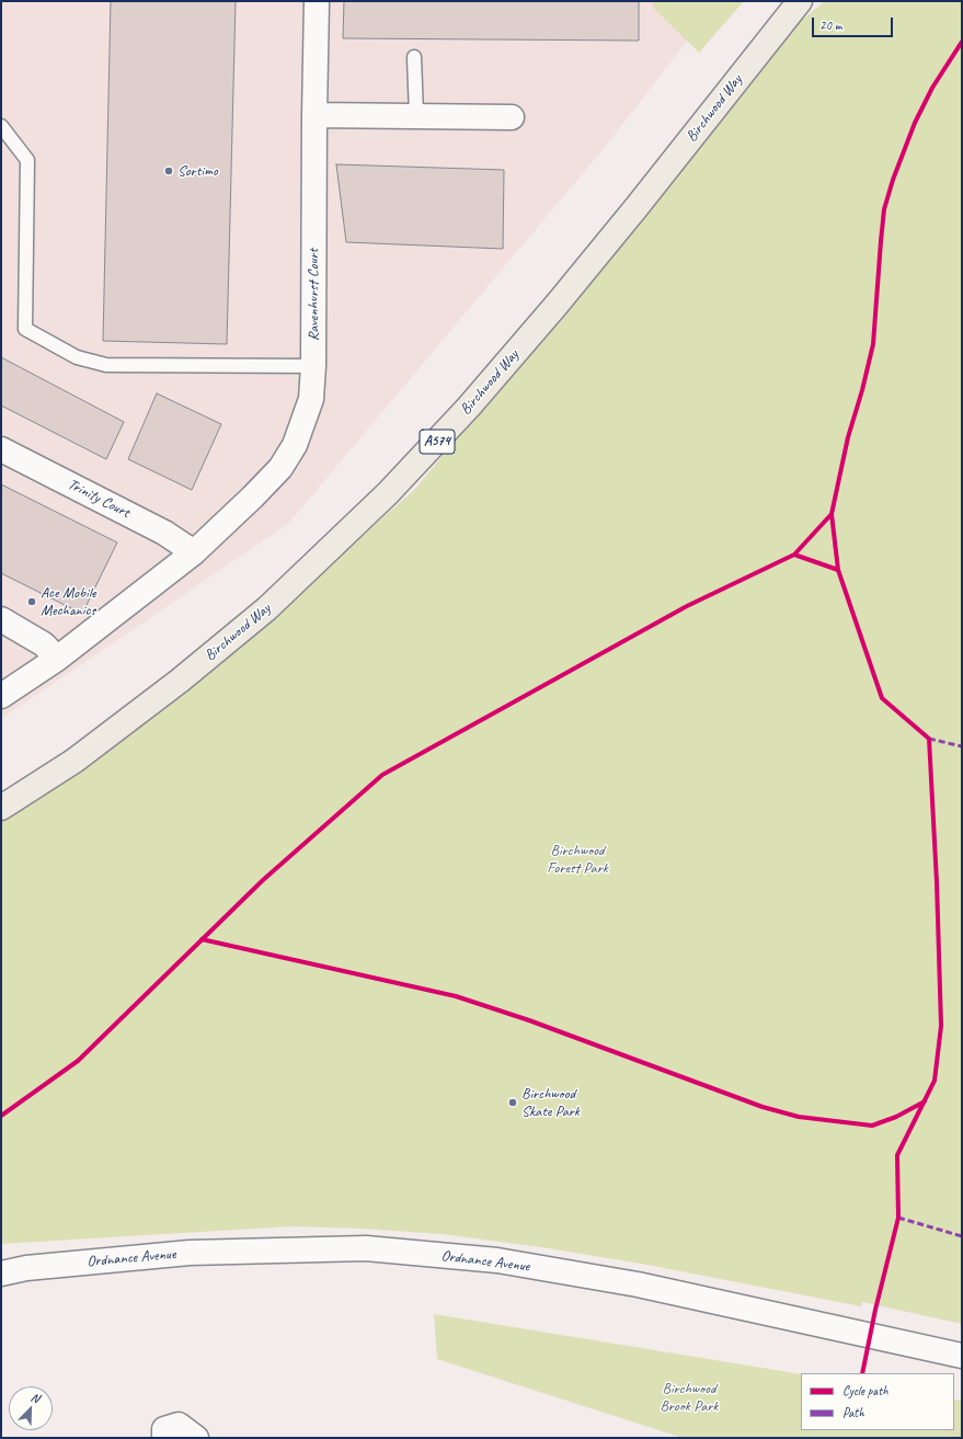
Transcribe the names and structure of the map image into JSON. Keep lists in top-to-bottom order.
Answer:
{
  "streets": {
    "main road": ["Birchwood Way", "A574"],
    "street": ["Ravenhurst Court", "Trinity Court", "Ordnance Avenue"]
  },
  "crossings": [
    ["Ravenhurst Court", "Trinity Court"]
  ],
  "parks": ["Birchwood Forest Park", "Birchwood Brook Park"],
  "places": ["Sortimo", "Ace Mobile Mechanics", "Birchwood Skate Park"],
  "legend": ["Cycle path", "Path"],
  "scale_bar": "20 m",
  "north": "top right"
}
